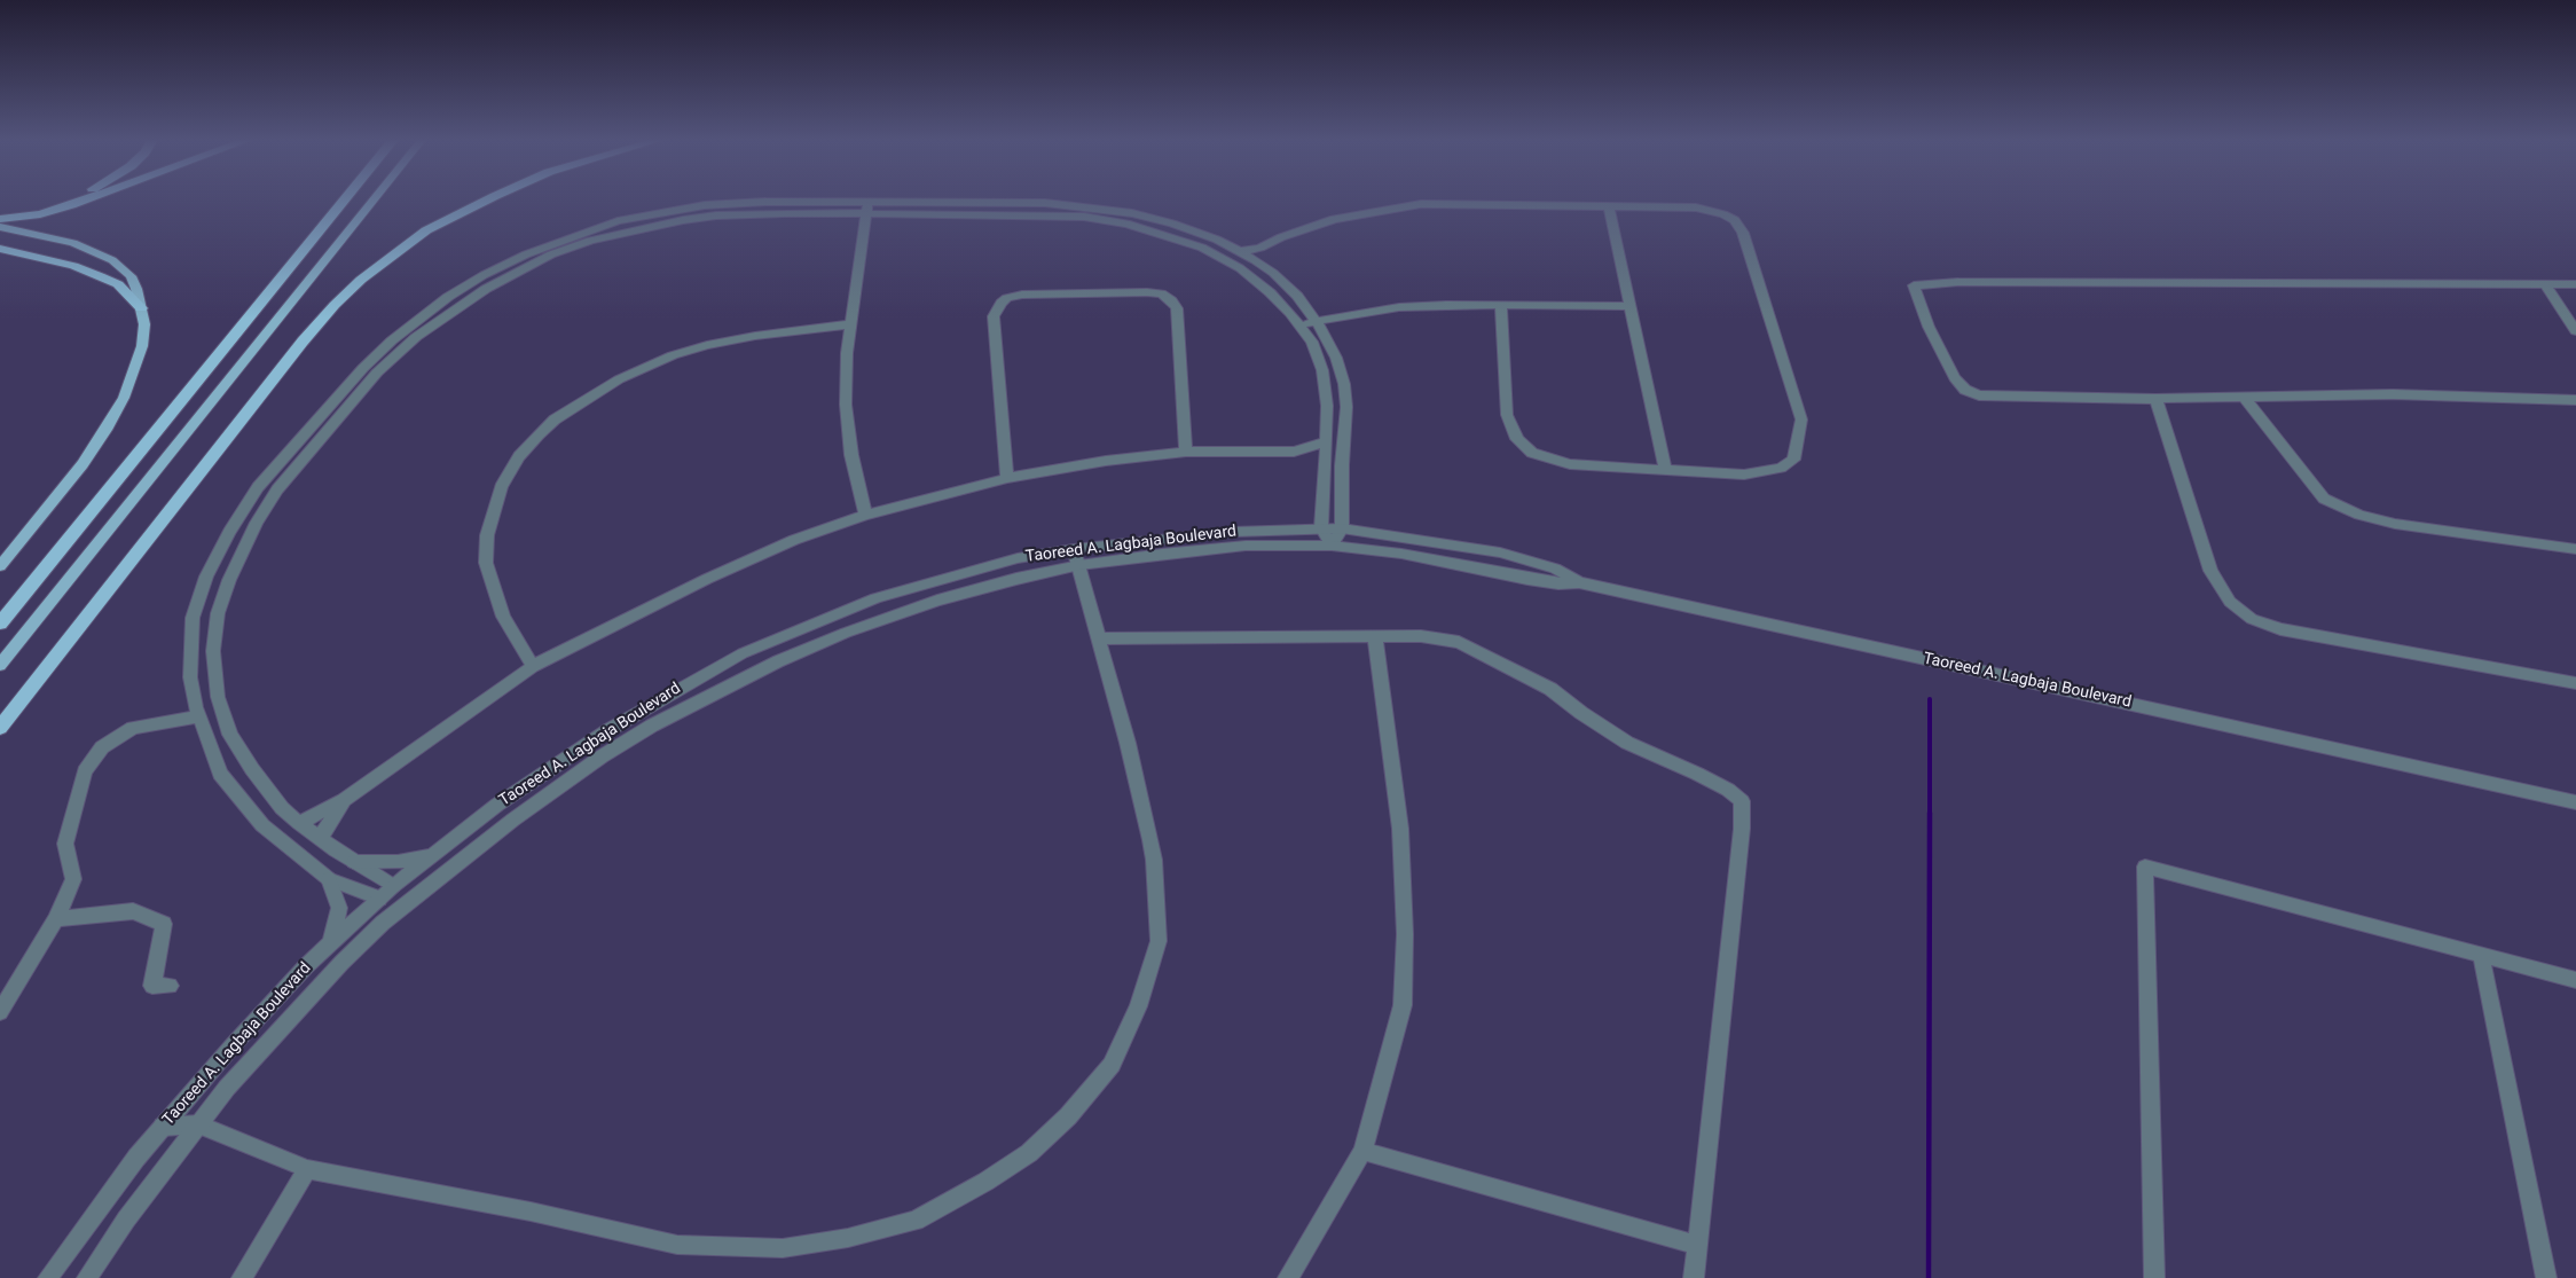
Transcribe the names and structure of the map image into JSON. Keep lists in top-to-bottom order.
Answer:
{
  "streets": {
    "street": ["Taoreed A. Lagbaja Boulevard"]
  }
}
